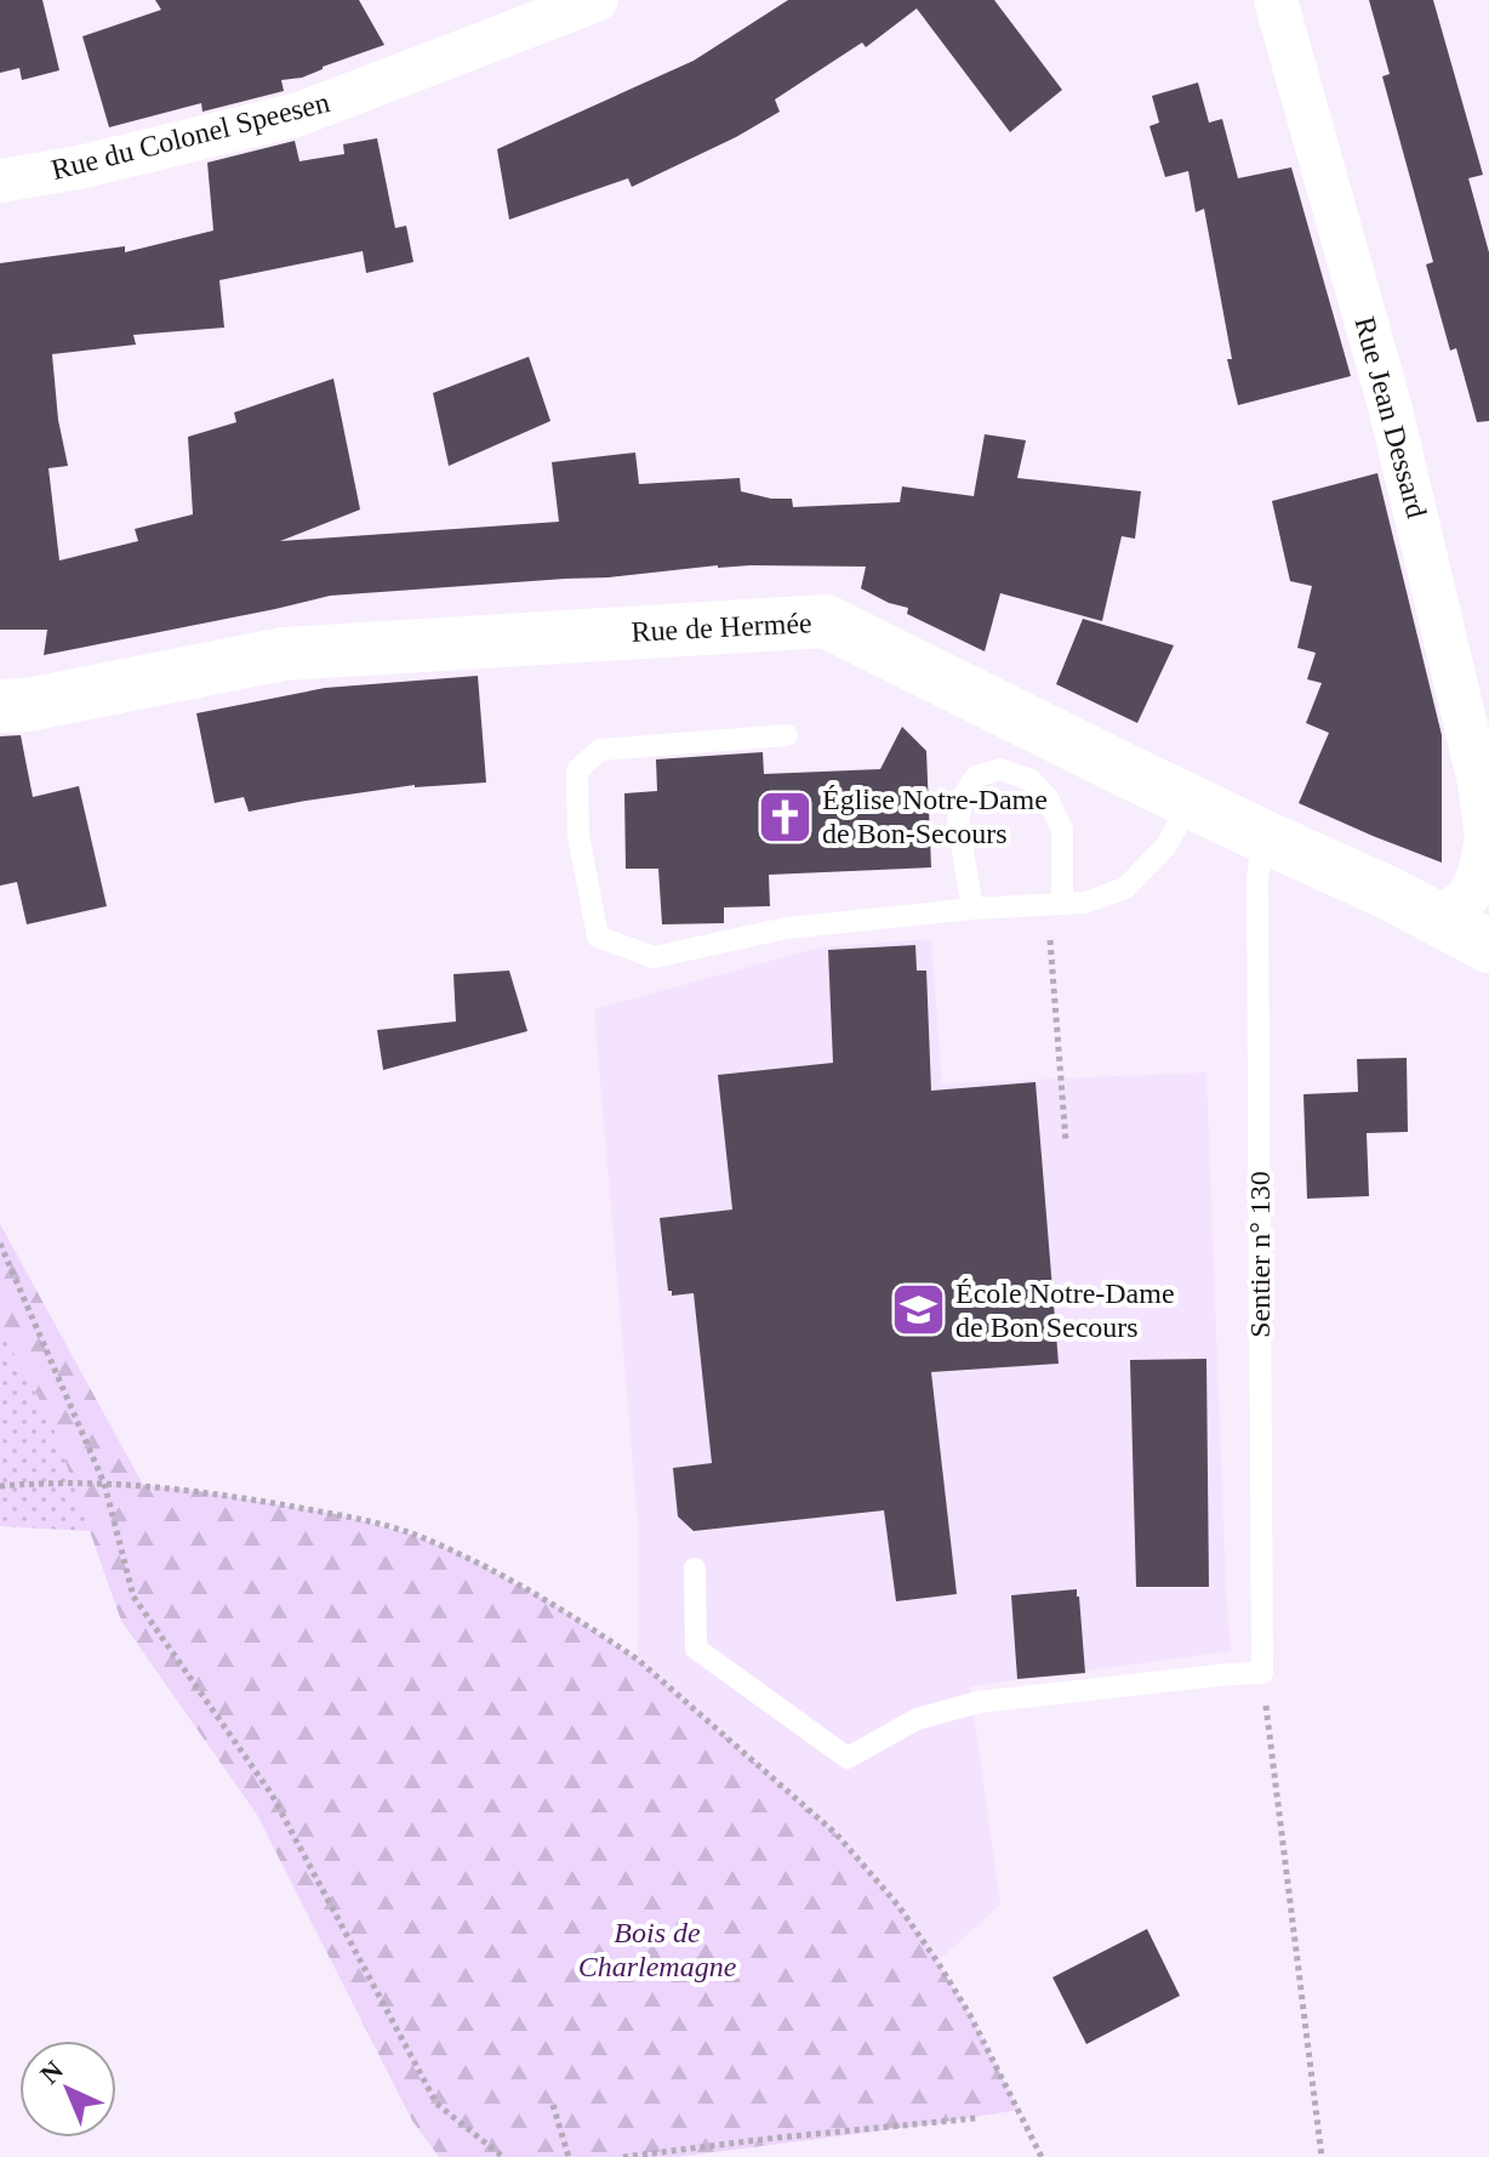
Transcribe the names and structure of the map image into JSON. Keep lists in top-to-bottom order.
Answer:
{
  "streets": {
    "street": ["Rue du Colonel Speesen", "Rue Jean Dessard", "Rue de Hermée"],
    "lane": ["Sentier n° 130"]
  },
  "crossings": [
    ["Rue Jean Dessard", "Rue de Hermée"],
    ["Rue de Hermée", "Sentier n° 130"]
  ],
  "parks": ["Bois de Charlemagne"],
  "places": {
    "church": ["Église Notre-Dame de Bon-Secours"],
    "school or university": ["École Notre-Dame de Bon Secours"]
  },
  "north": "top left"
}
